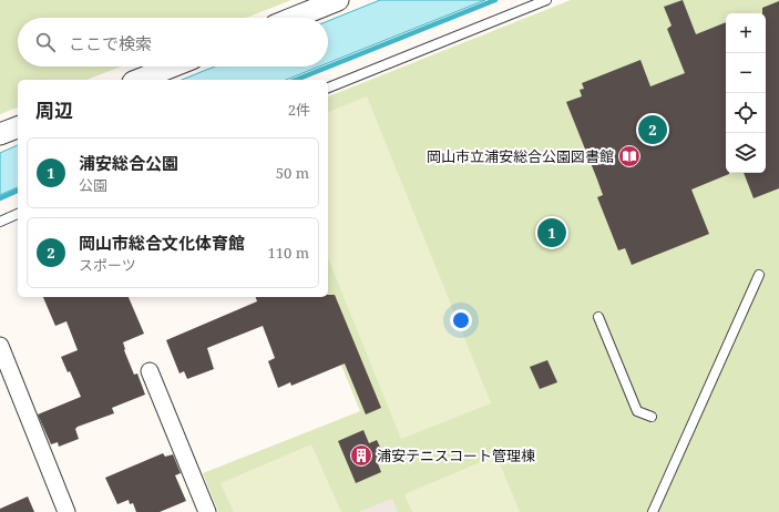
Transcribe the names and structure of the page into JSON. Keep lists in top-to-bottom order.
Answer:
{
  "places": {
    "library": ["岡山市立浦安総合公園図書館"],
    "building": ["浦安テニスコート管理棟"]
  },
  "page": {
    "map_buttons": ["+", "−"],
    "search": "ここで検索",
    "heading": ["周辺", "2件"],
    "pins": ["2", "1"],
    "list": [
      {
        "mark": "1",
        "name": "浦安総合公園",
        "note": "公園",
        "value": "50 m"
      },
      {
        "mark": "2",
        "name": "岡山市総合文化体育館",
        "note": "スポーツ",
        "value": "110 m"
      }
    ]
  }
}
